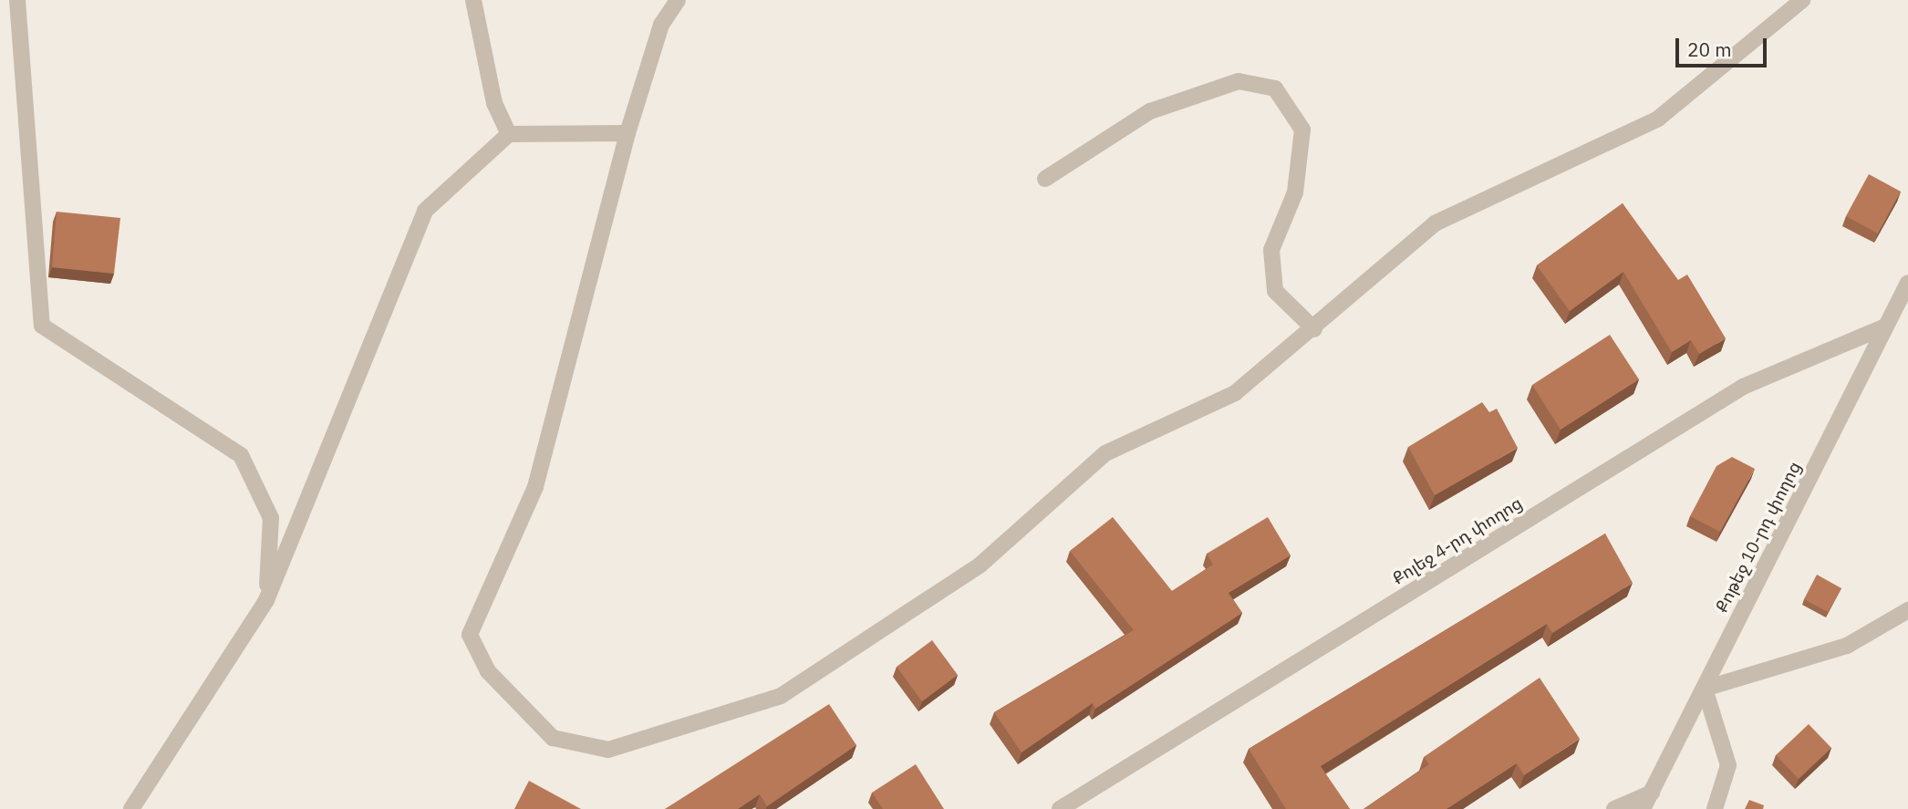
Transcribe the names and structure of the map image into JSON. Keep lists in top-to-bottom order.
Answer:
{
  "streets": {
    "street": ["Քոթեջ 10-րդ փողոց", "Քոլեջ 4-րդ փողոց"]
  },
  "crossings": [
    ["Քոթեջ 10-րդ փողոց", "Քոլեջ 4-րդ փողոց"]
  ],
  "scale_bar": "20 m"
}
